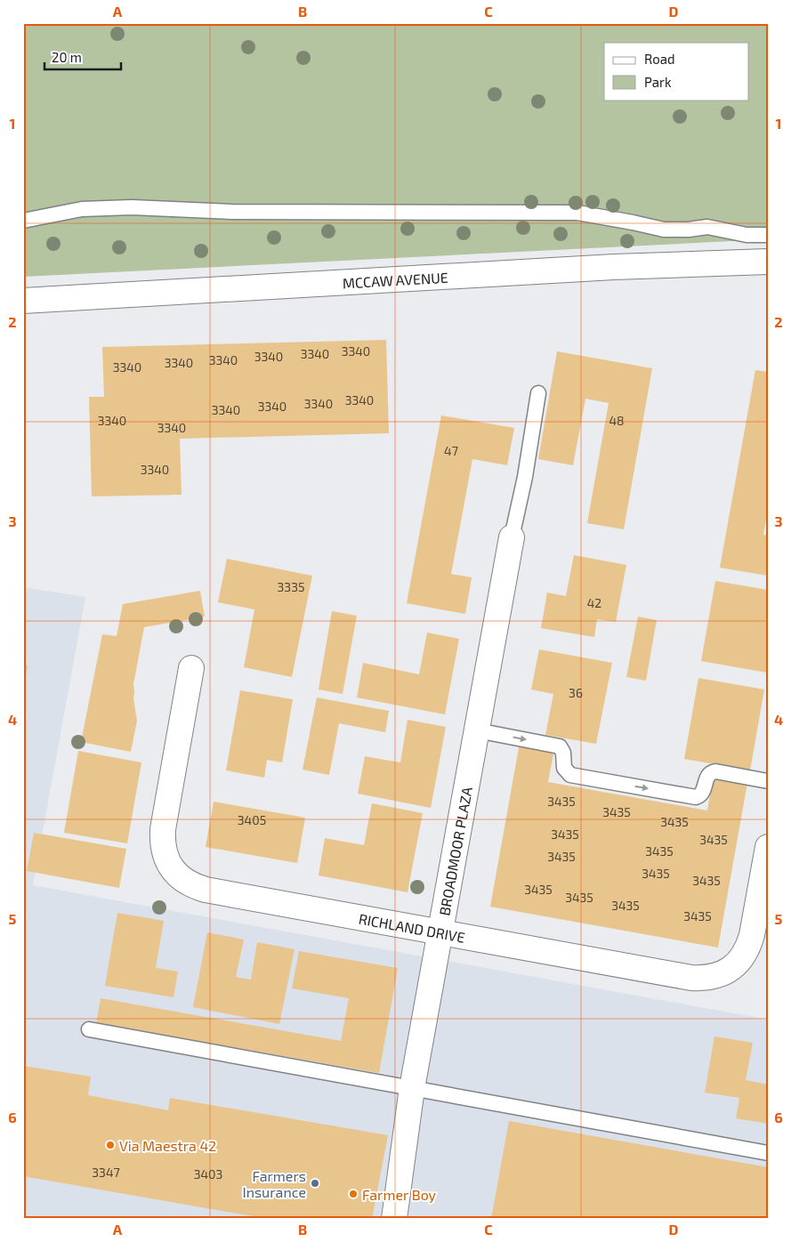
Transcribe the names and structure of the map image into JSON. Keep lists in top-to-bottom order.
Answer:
{
  "streets": {
    "street": ["MCCAW AVENUE", "BROADMOOR PLAZA", "RICHLAND DRIVE"]
  },
  "crossings": [
    ["BROADMOOR PLAZA", "RICHLAND DRIVE"]
  ],
  "places": ["Via Maestra 42", "Farmers Insurance", "Farmer Boy"],
  "house_numbers": [
    "3340",
    "3340",
    "3340",
    "3340",
    "3340",
    "3340",
    "3340",
    "3340",
    "3340",
    "3340",
    "3340",
    "48",
    "3340",
    "47",
    "3340",
    "3335",
    "42",
    "36",
    "3435",
    "3435",
    "3405",
    "3435",
    "3435",
    "3435",
    "3435",
    "3435",
    "3435",
    "3435",
    "3435",
    "3435",
    "3435",
    "3435",
    "3347",
    "3403"
  ],
  "legend": ["Road", "Park"],
  "scale_bar": "20 m",
  "grid": {
    "columns": [
      "A",
      "B",
      "C",
      "D"
    ],
    "rows": [
      "1",
      "2",
      "3",
      "4",
      "5",
      "6"
    ]
  }
}
